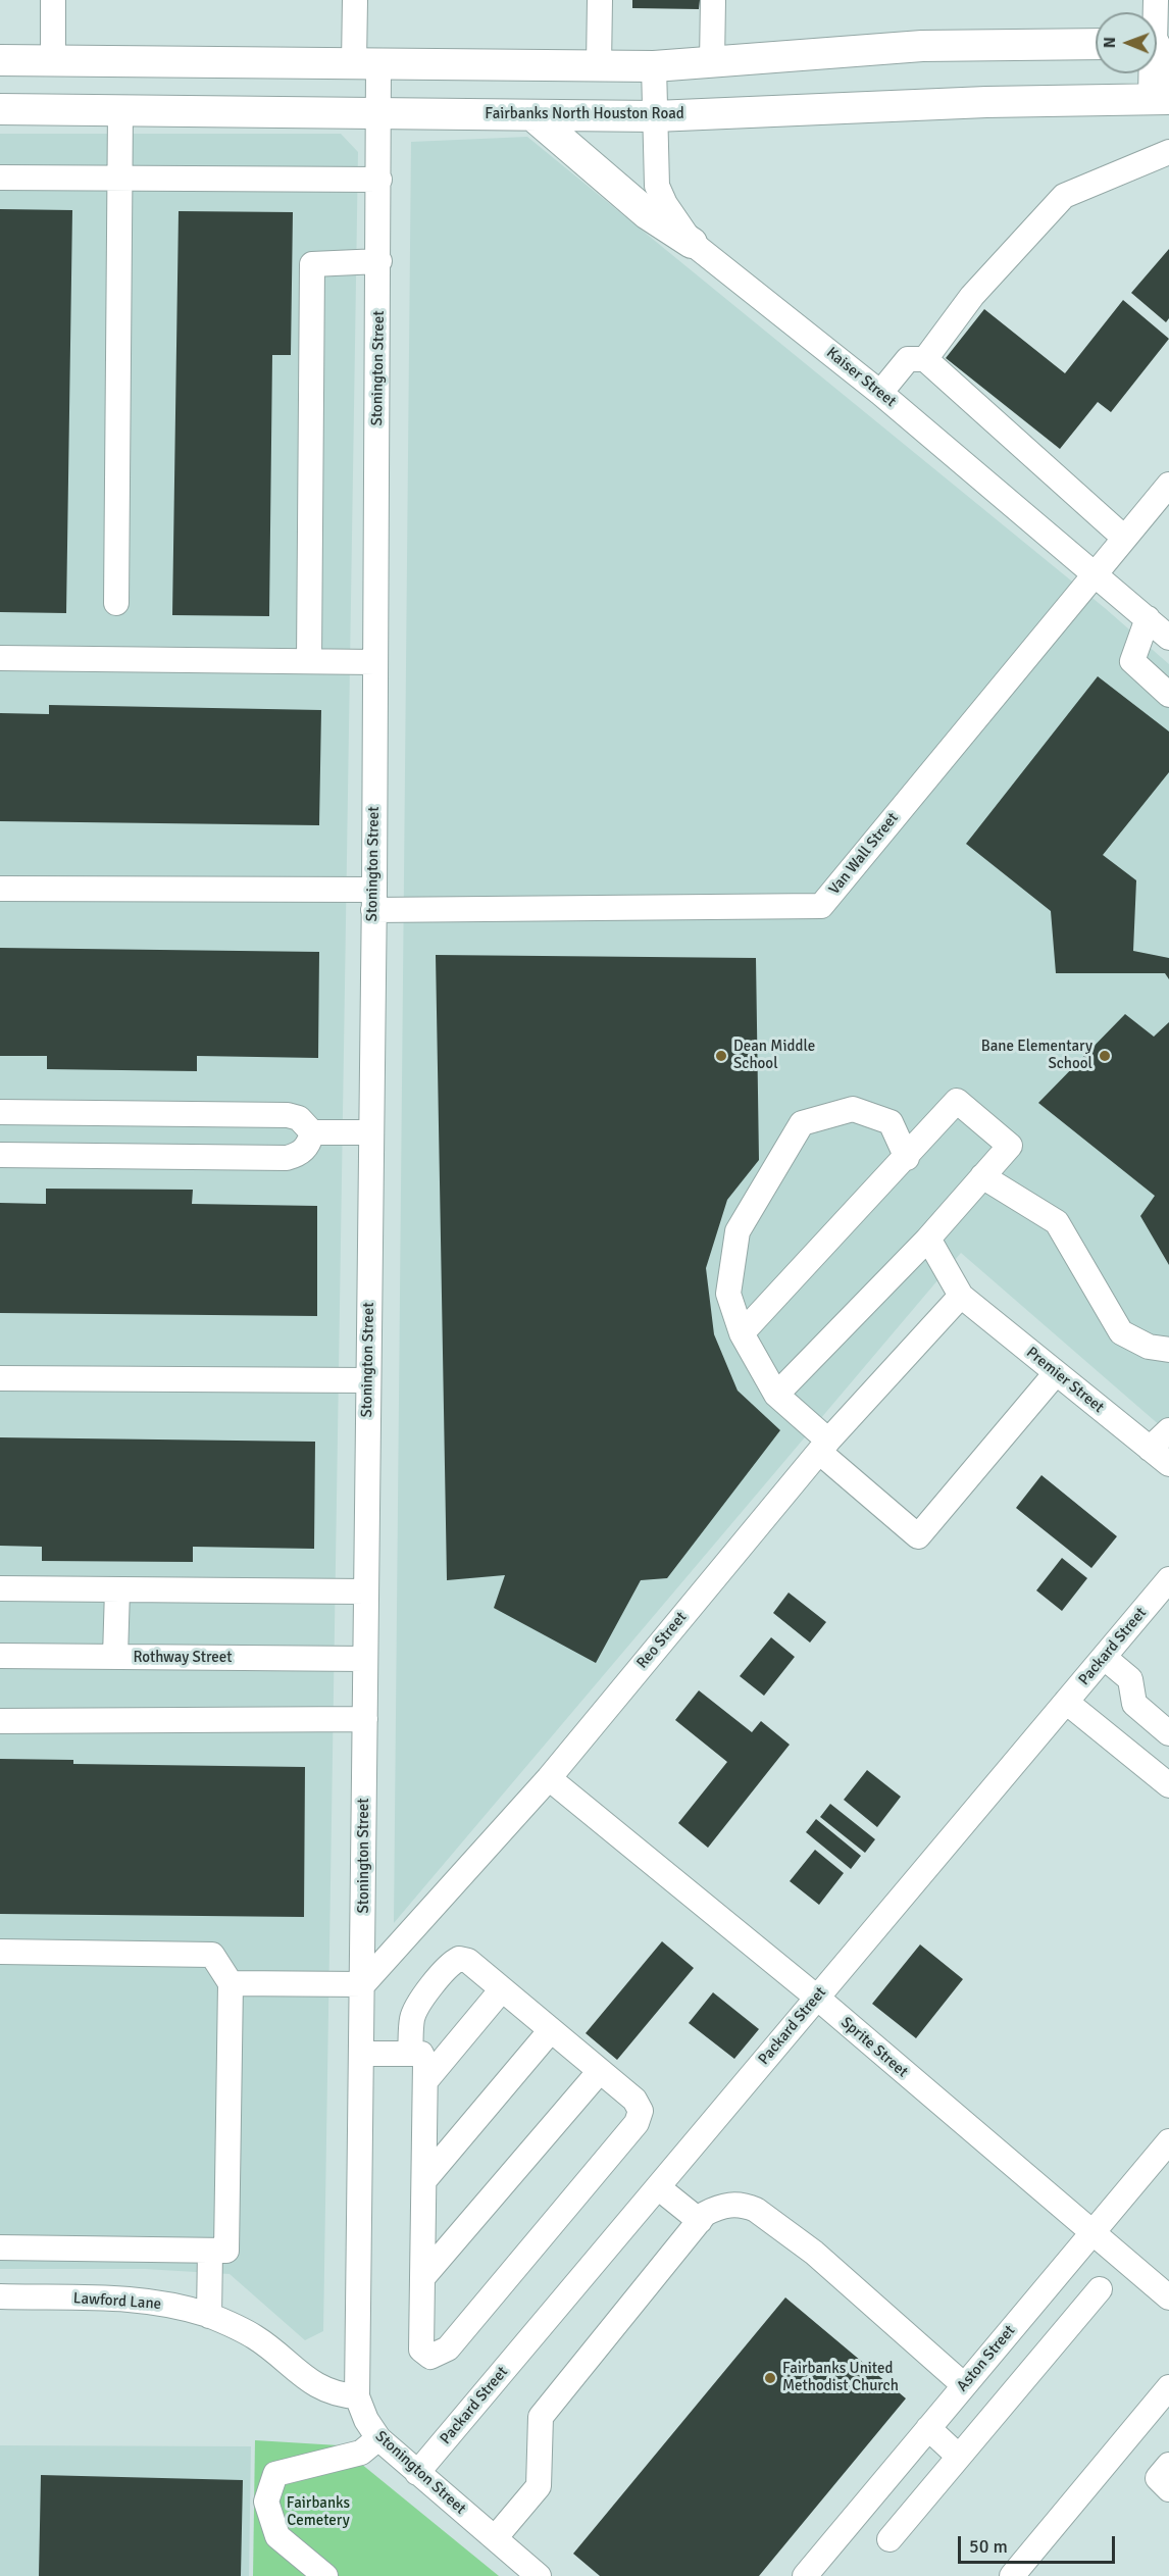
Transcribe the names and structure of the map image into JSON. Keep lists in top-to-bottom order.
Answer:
{
  "streets": {
    "main road": ["Fairbanks North Houston Road"],
    "street": [
      "Stonington Street",
      "Kaiser Street",
      "Van Wall Street",
      "Premier Street",
      "Reo Street",
      "Packard Street",
      "Rothway Street",
      "Sprite Street",
      "Lawford Lane",
      "Aston Street"
    ]
  },
  "crossings": [
    ["Fairbanks North Houston Road", "Stonington Street"],
    ["Fairbanks North Houston Road", "Kaiser Street"],
    ["Stonington Street", "Van Wall Street"],
    ["Stonington Street", "Reo Street"],
    ["Stonington Street", "Packard Street"],
    ["Stonington Street", "Rothway Street"],
    ["Stonington Street", "Lawford Lane"],
    ["Kaiser Street", "Van Wall Street"],
    ["Premier Street", "Reo Street"],
    ["Reo Street", "Sprite Street"],
    ["Packard Street", "Sprite Street"],
    ["Sprite Street", "Aston Street"]
  ],
  "parks": ["Fairbanks Cemetery"],
  "places": ["Dean Middle School", "Bane Elementary School", "Fairbanks United Methodist Church"],
  "scale_bar": "50 m",
  "north": "left"
}
